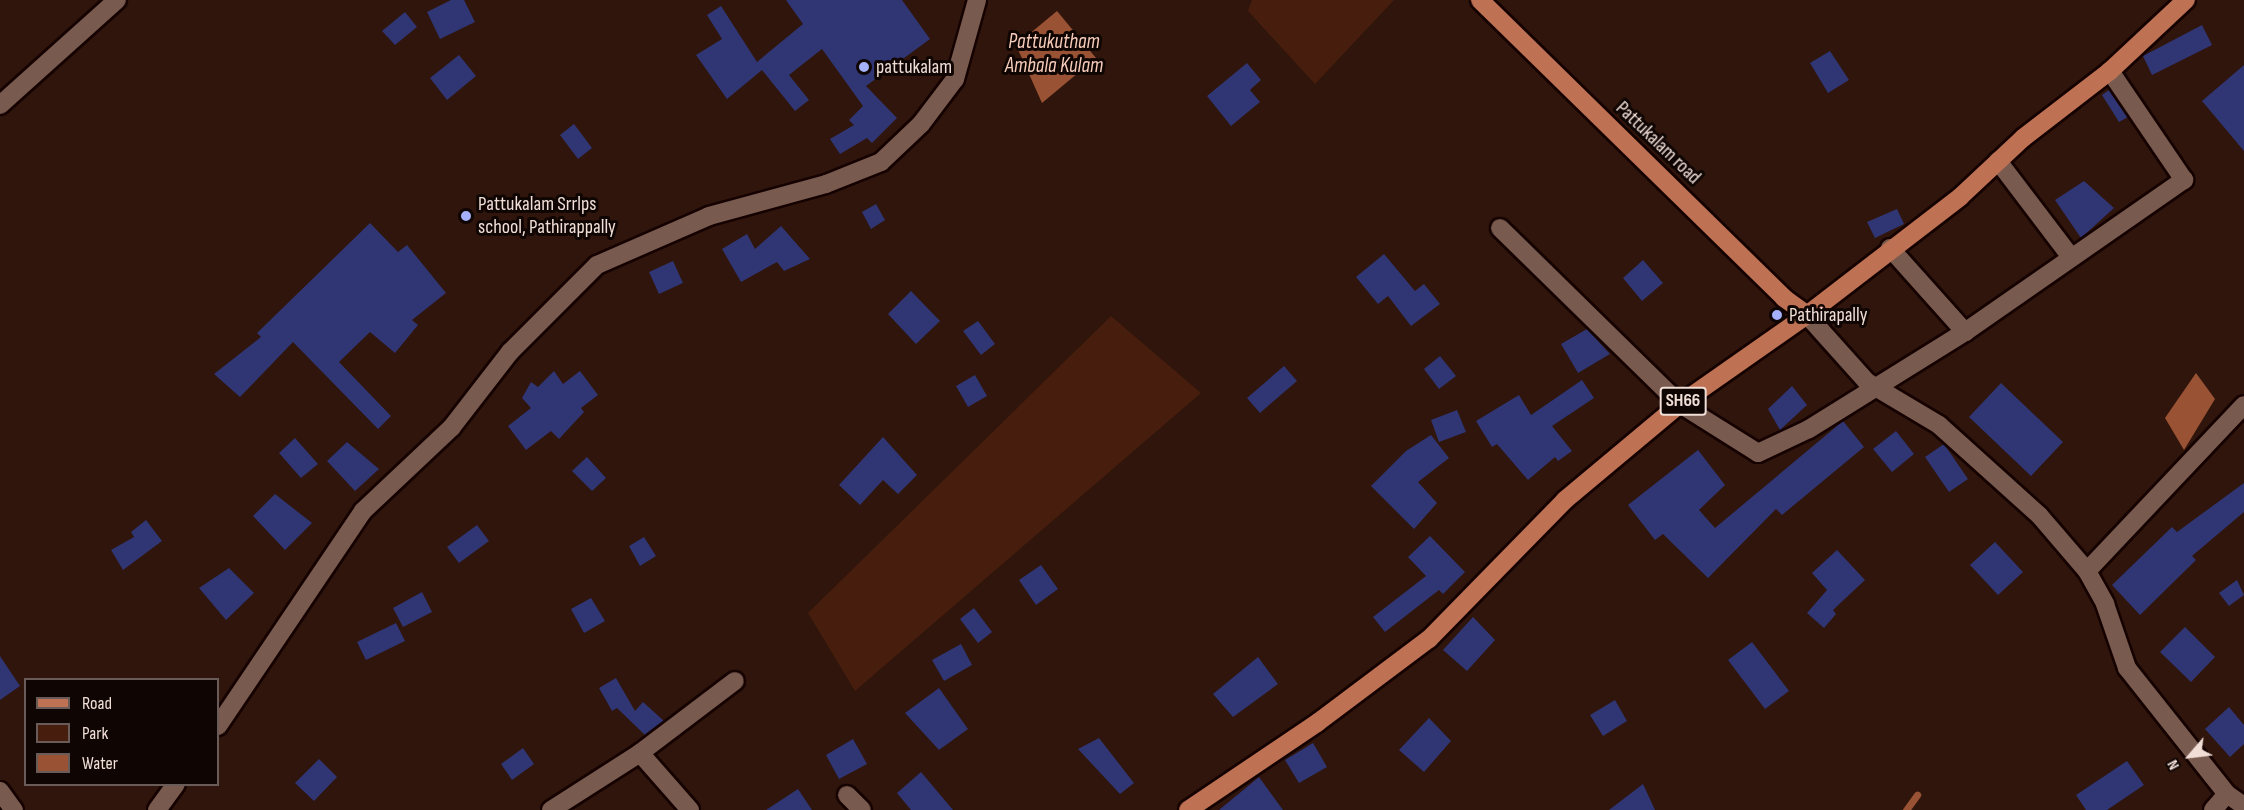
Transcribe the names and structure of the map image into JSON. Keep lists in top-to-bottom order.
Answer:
{
  "streets": {
    "main road": ["Pattukalam road", "SH66"]
  },
  "crossings": [
    ["Pattukalam road", "SH66"]
  ],
  "water": ["Pattukutham Ambala Kulam"],
  "places": ["pattukalam", "Pattukalam Srrlps school, Pathirappally", "Pathirapally"],
  "legend": ["Road", "Park", "Water"],
  "north": "bottom left"
}
